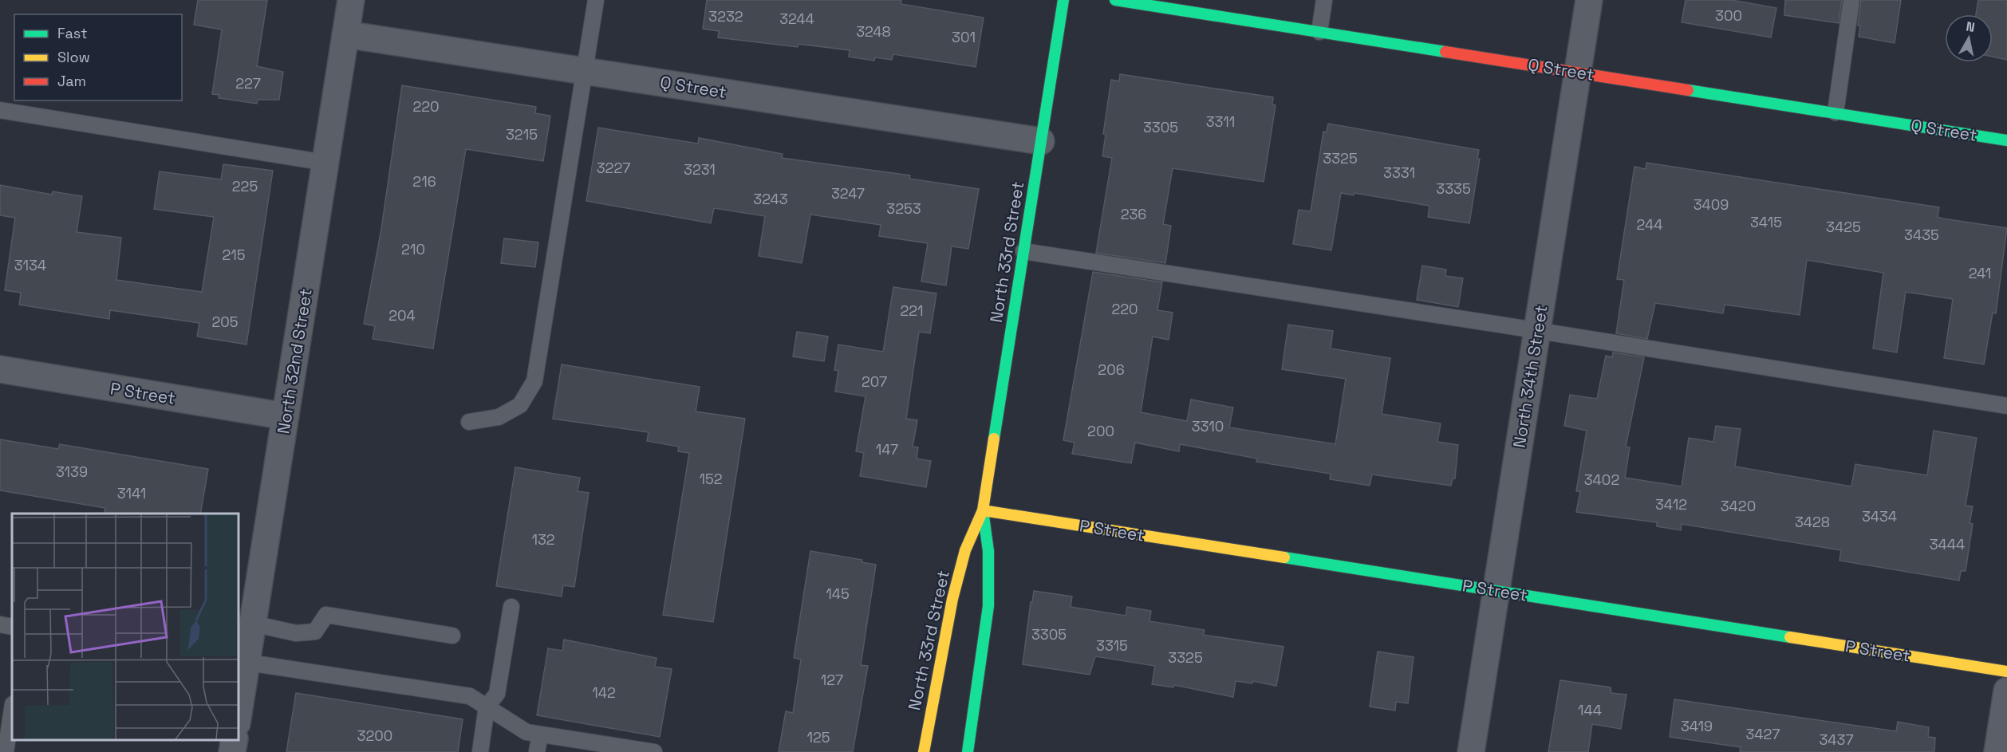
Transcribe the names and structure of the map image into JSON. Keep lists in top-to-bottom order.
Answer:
{
  "streets": {
    "street": [
      "Q Street",
      "North 33rd Street",
      "North 32nd Street",
      "North 34th Street",
      "P Street"
    ]
  },
  "crossings": [
    ["Q Street", "North 33rd Street"],
    ["Q Street", "North 32nd Street"],
    ["Q Street", "North 34th Street"],
    ["North 33rd Street", "P Street"],
    ["North 32nd Street", "P Street"],
    ["North 34th Street", "P Street"]
  ],
  "house_numbers": [
    "300",
    "3232",
    "3244",
    "3248",
    "301",
    "227",
    "220",
    "3311",
    "3305",
    "3215",
    "3325",
    "3227",
    "3231",
    "3331",
    "216",
    "225",
    "3335",
    "3247",
    "3243",
    "3409",
    "3253",
    "236",
    "3415",
    "244",
    "3425",
    "3435",
    "210",
    "215",
    "3134",
    "241",
    "220",
    "221",
    "204",
    "205",
    "206",
    "207",
    "3310",
    "200",
    "147",
    "3139",
    "152",
    "3402",
    "3141",
    "3412",
    "3420",
    "3434",
    "3428",
    "132",
    "3444",
    "145",
    "3305",
    "3315",
    "3325",
    "127",
    "142",
    "144",
    "3419",
    "3427",
    "3200",
    "125",
    "3437"
  ],
  "legend": ["Fast", "Slow", "Jam"],
  "north": "top"
}
